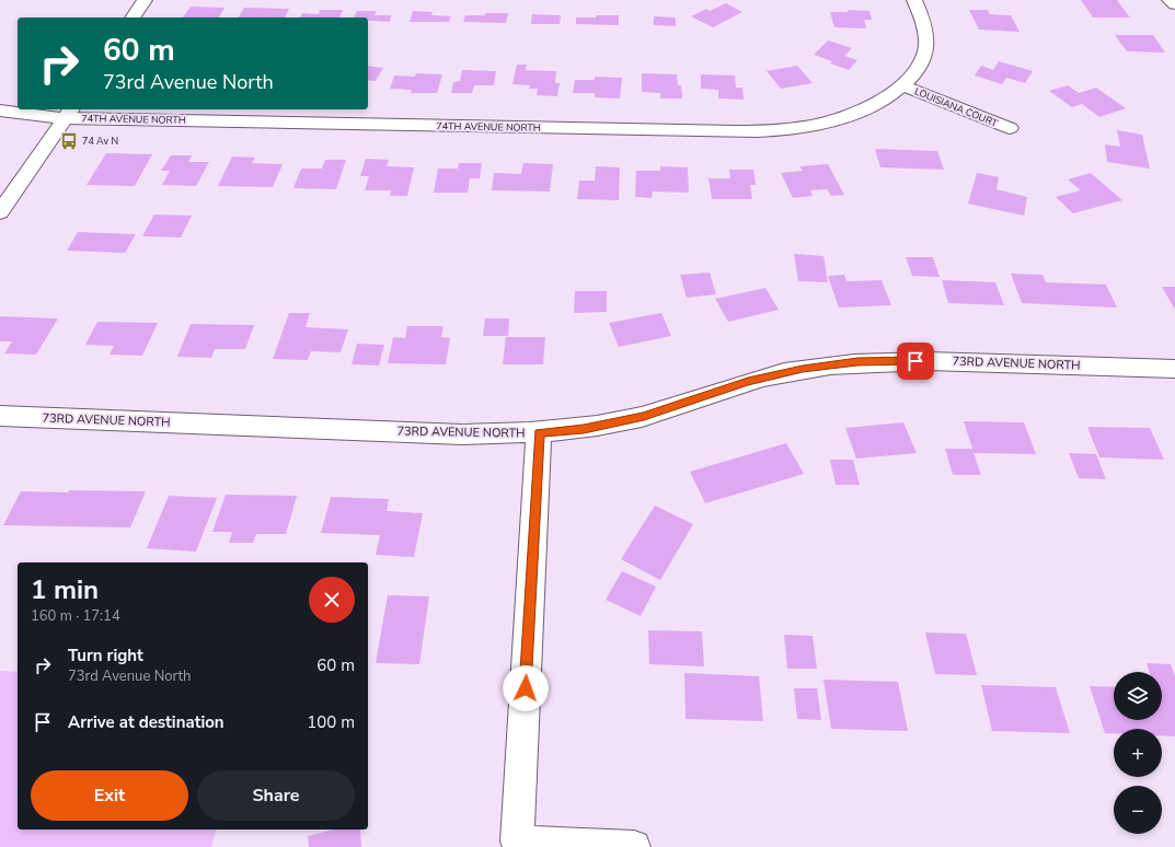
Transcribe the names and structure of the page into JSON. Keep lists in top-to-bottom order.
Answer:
{
  "streets": {
    "street": ["LOUISIANA COURT", "74TH AVENUE NORTH", "73RD AVENUE NORTH"]
  },
  "crossings": [
    ["LOUISIANA COURT", "74TH AVENUE NORTH"]
  ],
  "places": {
    "bus stop": ["74 Av N"]
  },
  "page": {
    "turn": ["60 m", "73rd Avenue North"],
    "heading": ["1 min", "160 m · 17:14"],
    "list": [
      {
        "name": "Turn right",
        "note": "73rd Avenue North",
        "value": "60 m"
      },
      {
        "name": "Arrive at destination",
        "value": "100 m"
      }
    ],
    "map_buttons": ["+", "−"],
    "buttons": ["Exit", "Share"]
  }
}
